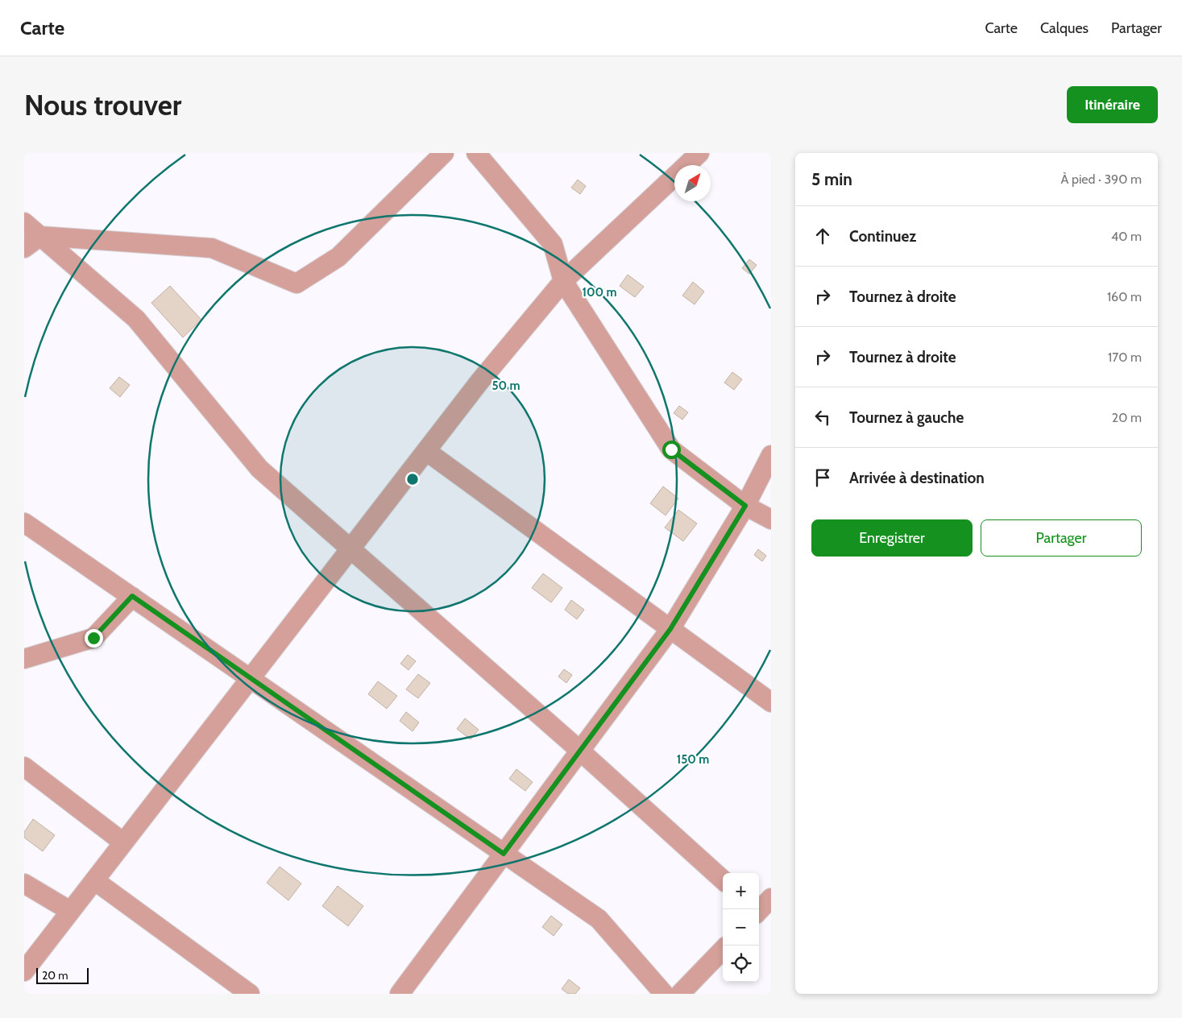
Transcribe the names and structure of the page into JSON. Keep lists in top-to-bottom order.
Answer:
{
  "scale_bar": "20 m",
  "north": "top right",
  "page": {
    "header": "Carte",
    "nav": ["Carte", "Calques", "Partager"],
    "buttons": [
      "Itinéraire",
      ["Enregistrer", "Partager"]
    ],
    "title": "Nous trouver",
    "heading": ["5 min", "À pied · 390 m"],
    "list": [
      ["Continuez", "40 m"],
      ["Tournez à droite", "160 m"],
      ["Tournez à droite", "170 m"],
      ["Tournez à gauche", "20 m"],
      "Arrivée à destination"
    ],
    "map_buttons": ["+", "−"],
    "scale": "20 m"
  },
  "rings": ["100 m", "50 m", "150 m"]
}
